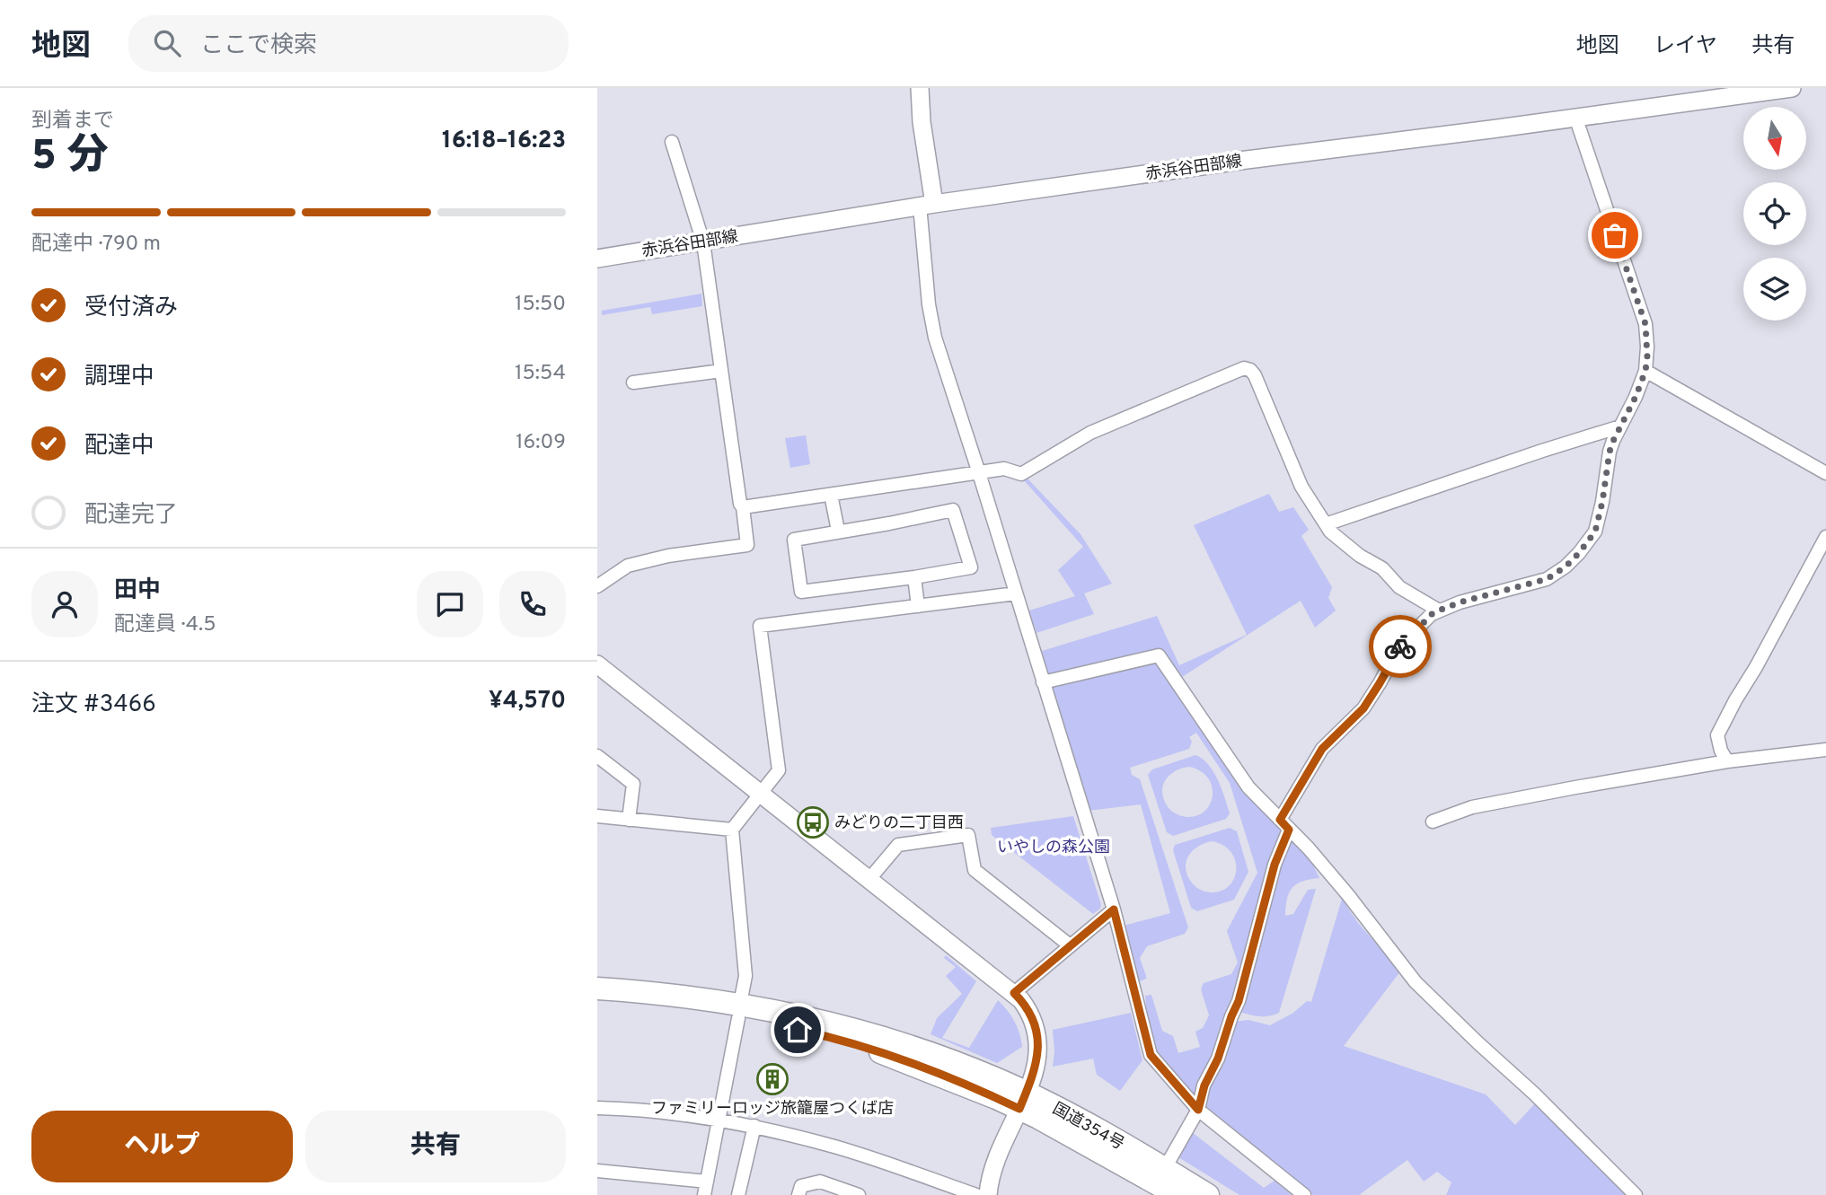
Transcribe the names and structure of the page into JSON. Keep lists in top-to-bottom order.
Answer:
{
  "streets": {
    "highway": ["国道354号"],
    "main road": ["赤浜谷田部線"]
  },
  "parks": ["いやしの森公園"],
  "places": {
    "bus stop": ["みどりの二丁目西"],
    "building": ["ファミリーロッジ旅籠屋つくば店"]
  },
  "north": "bottom",
  "page": {
    "header": "地図",
    "search": "ここで検索",
    "nav": ["地図", "レイヤ", "共有"],
    "heading": ["5 分", "到着まで", "16:18–16:23"],
    "panel": [
      "田中",
      "配達員 · 4.5",
      "注文 #3466",
      "¥4,570"
    ],
    "bar": "配達中 · 790 m",
    "list": [
      ["受付済み", "15:50"],
      ["調理中", "15:54"],
      ["配達中", "16:09"],
      "配達完了"
    ],
    "buttons": ["ヘルプ", "共有"]
  }
}
